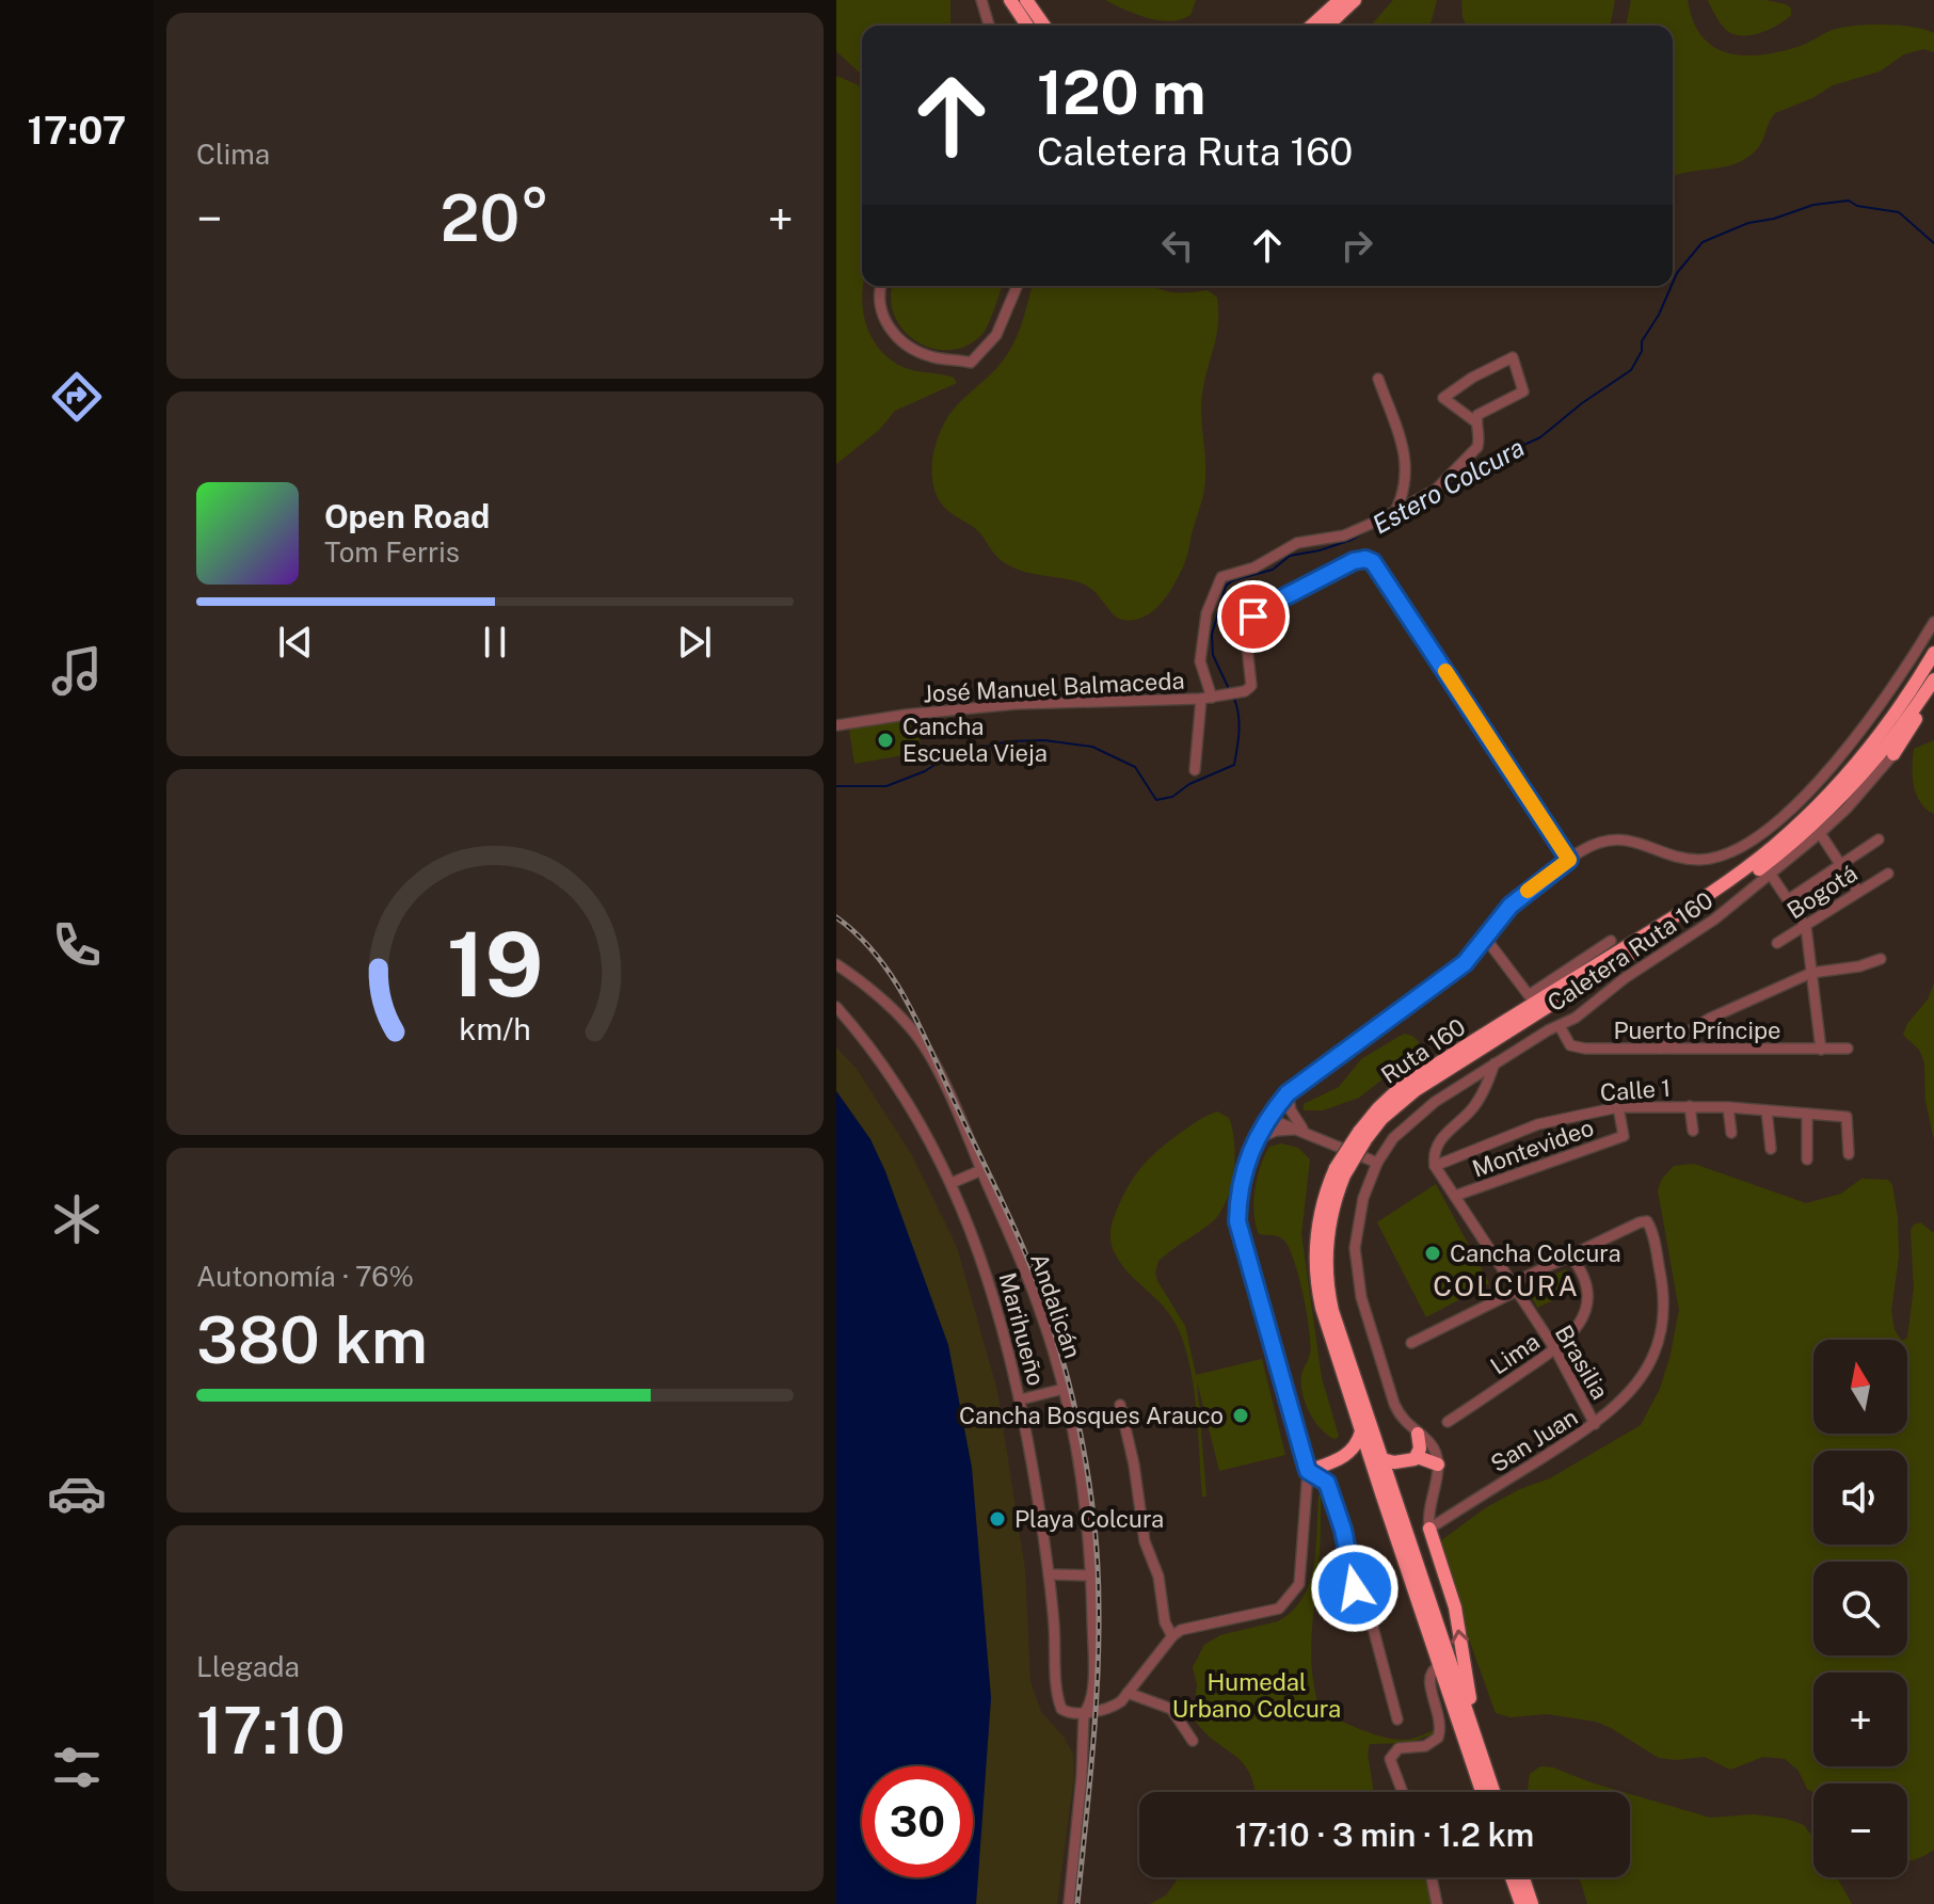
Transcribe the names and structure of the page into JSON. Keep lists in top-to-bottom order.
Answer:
{
  "streets": {
    "highway": ["Ruta 160"],
    "street": [
      "José Manuel Balmaceda",
      "Bogotá",
      "Caletera Ruta 160",
      "Puerto Príncipe",
      "Calle 1",
      "Montevideo",
      "Andalicán",
      "Marihueño",
      "Lima",
      "Brasilia",
      "San Juan"
    ]
  },
  "crossings": [
    ["José Manuel Balmaceda", "Caletera Ruta 160"],
    ["Caletera Ruta 160", "Puerto Príncipe"],
    ["Calle 1", "Montevideo"],
    ["Calle 1", "Brasilia"],
    ["Montevideo", "Brasilia"],
    ["Andalicán", "Marihueño"],
    ["Lima", "Brasilia"],
    ["Lima", "San Juan"],
    ["Brasilia", "San Juan"]
  ],
  "districts": ["COLCURA"],
  "water": ["Estero Colcura"],
  "parks": ["Humedal Urbano Colcura"],
  "places": [
    "Cancha Escuela Vieja",
    "Cancha Colcura",
    "Cancha Bosques Arauco",
    "Playa Colcura"
  ],
  "north": "top",
  "page": {
    "tabs": "17:07",
    "tile": [
      "Clima",
      ["Autonomía · 76%", "380 km"],
      ["Llegada", "17:10"]
    ],
    "turn": ["120 m", "Caletera Ruta 160"],
    "heat": ["−", "20°", "+"],
    "song": ["Open Road", "Tom Ferris"],
    "map_buttons": ["+", "−"],
    "limit": "30",
    "trip": "17:10 · 3 min · 1.2 km",
    "gauge": ["19", "km/h"]
  }
}
